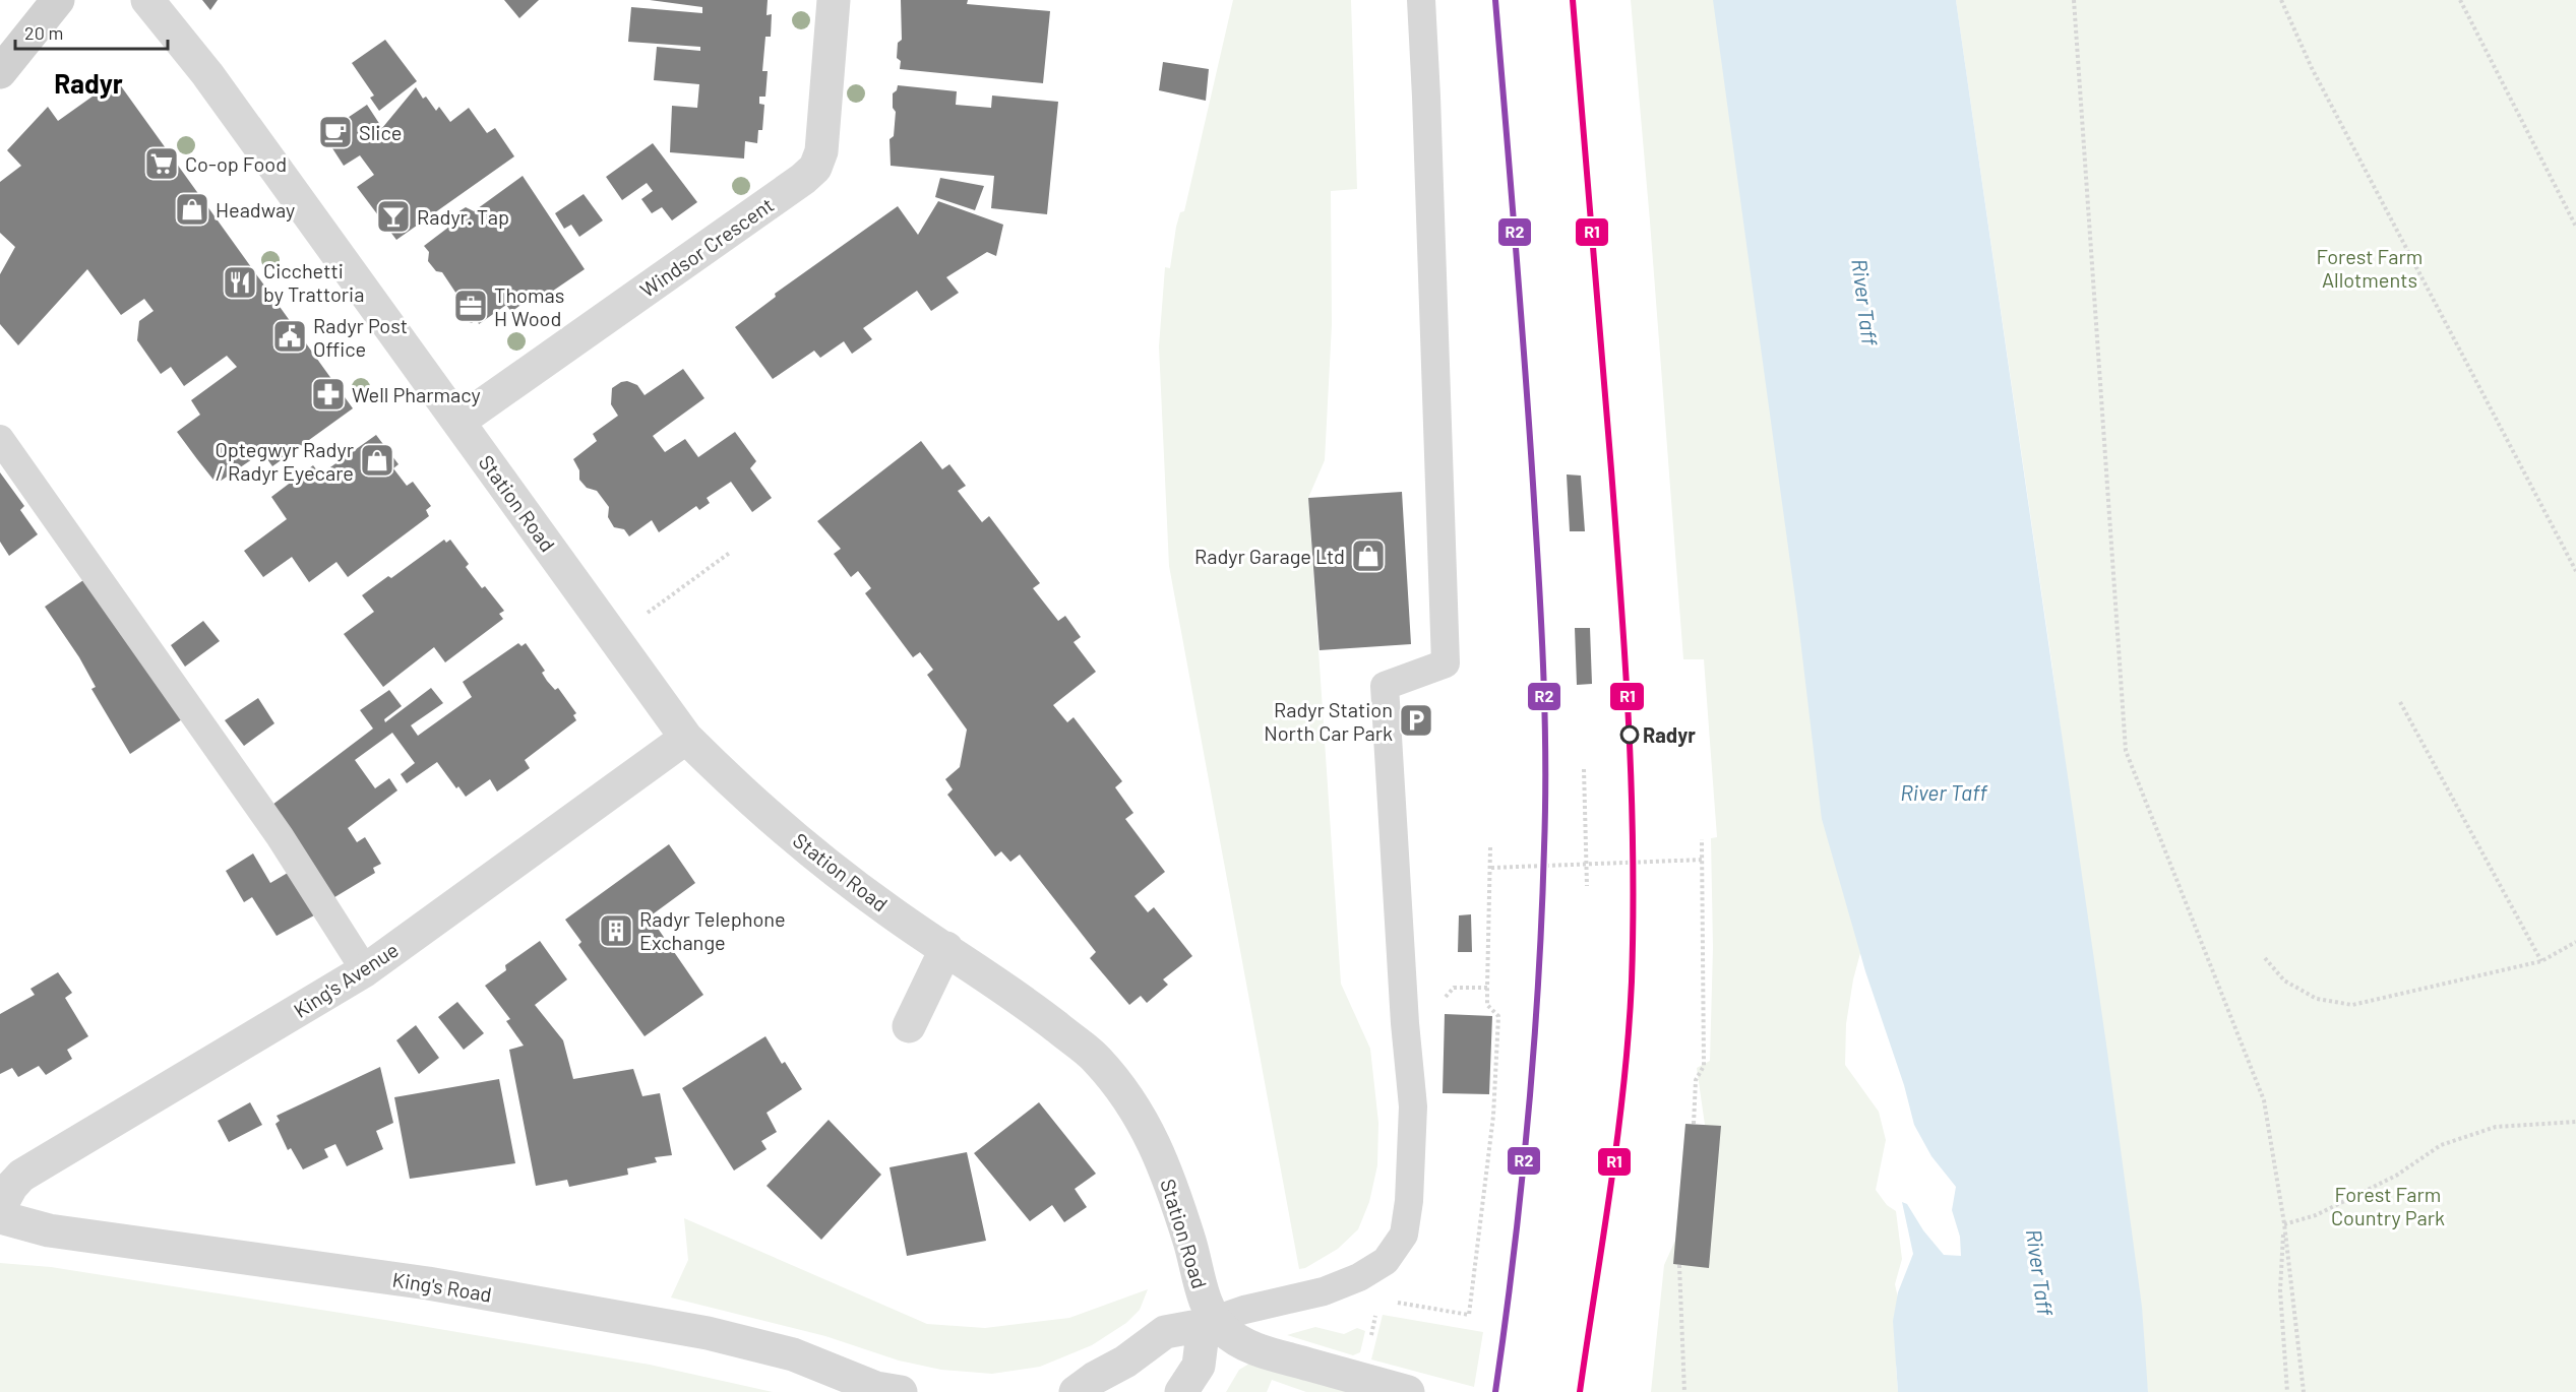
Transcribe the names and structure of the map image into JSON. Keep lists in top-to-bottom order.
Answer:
{
  "streets": {
    "street": [
      "Windsor Crescent",
      "Station Road",
      "King's Avenue",
      "King's Road"
    ]
  },
  "crossings": [
    ["Windsor Crescent", "Station Road"],
    ["Station Road", "King's Avenue"]
  ],
  "districts": ["Radyr"],
  "water": ["River Taff"],
  "parks": ["Forest Farm Allotments", "Forest Farm Country Park"],
  "places": {
    "cafe": ["Slice"],
    "supermarket": ["Co-op Food"],
    "shop": ["Headway", "Optegwyr Radyr / Radyr Eyecare", "Radyr Garage Ltd"],
    "bar": ["Radyr. Tap"],
    "restaurant": ["Cicchetti by Trattoria"],
    "office": ["Thomas H Wood"],
    "public building": ["Radyr Post Office"],
    "pharmacy": ["Well Pharmacy"],
    "parking": ["Radyr Station North Car Park"],
    "other": ["Radyr"],
    "building": ["Radyr Telephone Exchange"]
  },
  "lines": ["transit line R1", "transit line R2"],
  "scale_bar": "20 m"
}
